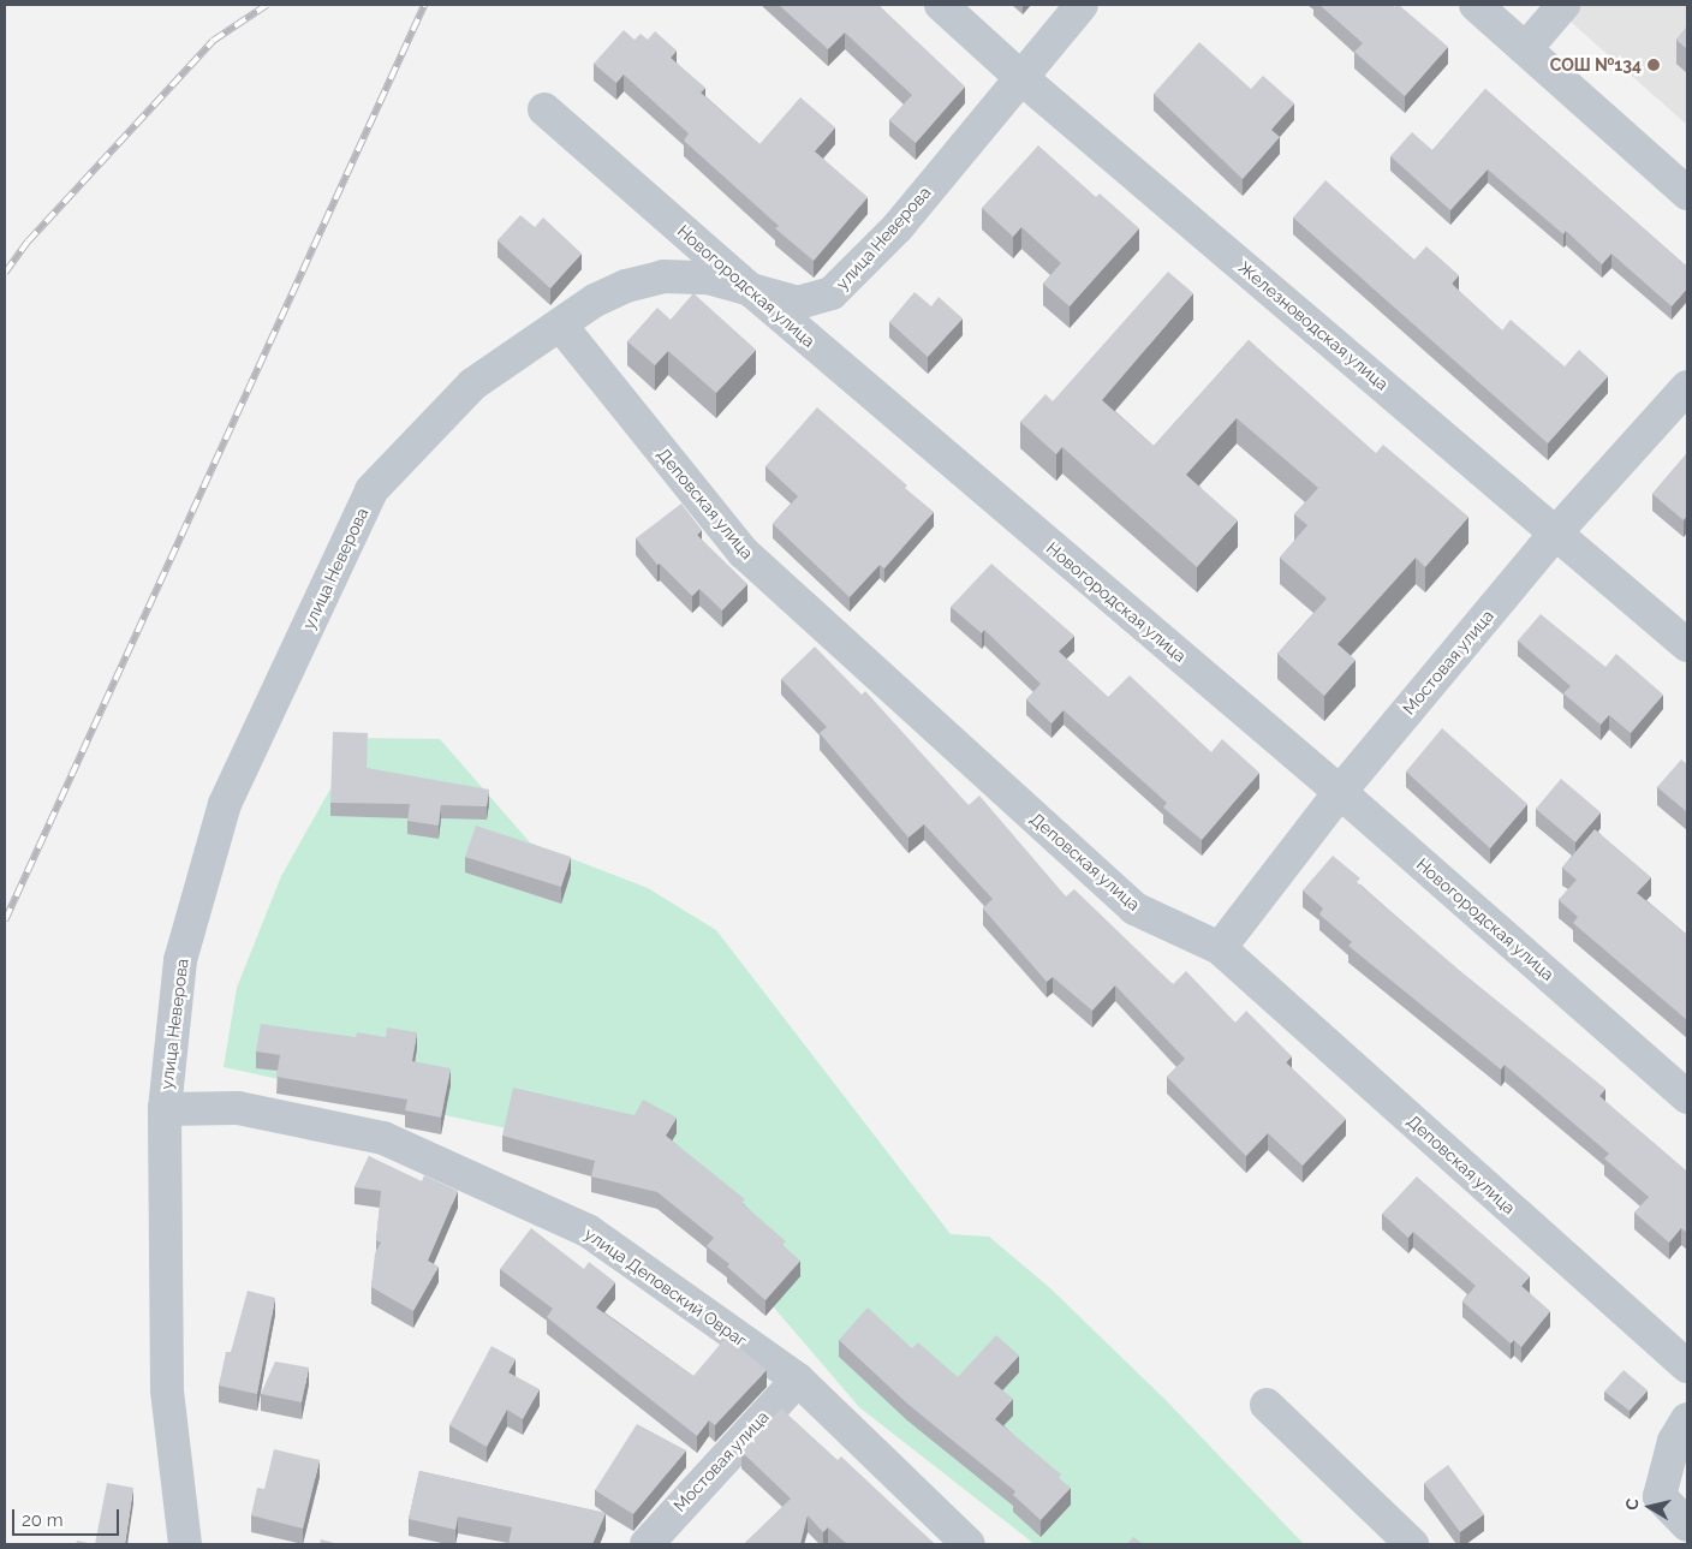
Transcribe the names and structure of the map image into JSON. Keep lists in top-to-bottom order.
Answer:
{
  "streets": {
    "street": [
      "улица Неверова",
      "Новогородская улица",
      "Железноводская улица",
      "Деповская улица",
      "Мостовая улица",
      "улица Деповский Овраг"
    ]
  },
  "crossings": [
    ["улица Неверова", "Новогородская улица"],
    ["улица Неверова", "Железноводская улица"],
    ["улица Неверова", "Деповская улица"],
    ["улица Неверова", "улица Деповский Овраг"],
    ["Новогородская улица", "Мостовая улица"],
    ["Железноводская улица", "Мостовая улица"],
    ["Деповская улица", "Мостовая улица"],
    ["Мостовая улица", "улица Деповский Овраг"]
  ],
  "places": ["СОШ №134"],
  "scale_bar": "20 m",
  "north": "left"
}
